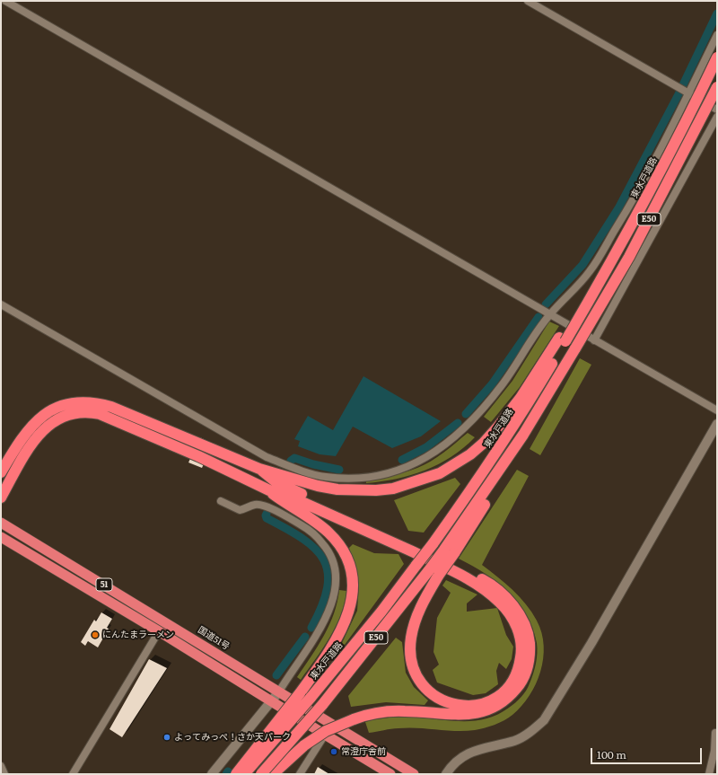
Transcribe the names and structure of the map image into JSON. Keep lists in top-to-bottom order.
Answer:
{
  "streets": {
    "highway": [
      "東水戸道路",
      "E50",
      "51",
      "国道51号"
    ]
  },
  "places": ["にんたまラーメン", "よってみっぺ！さか天パーク", "常澄庁舎前"],
  "scale_bar": "100 m"
}
